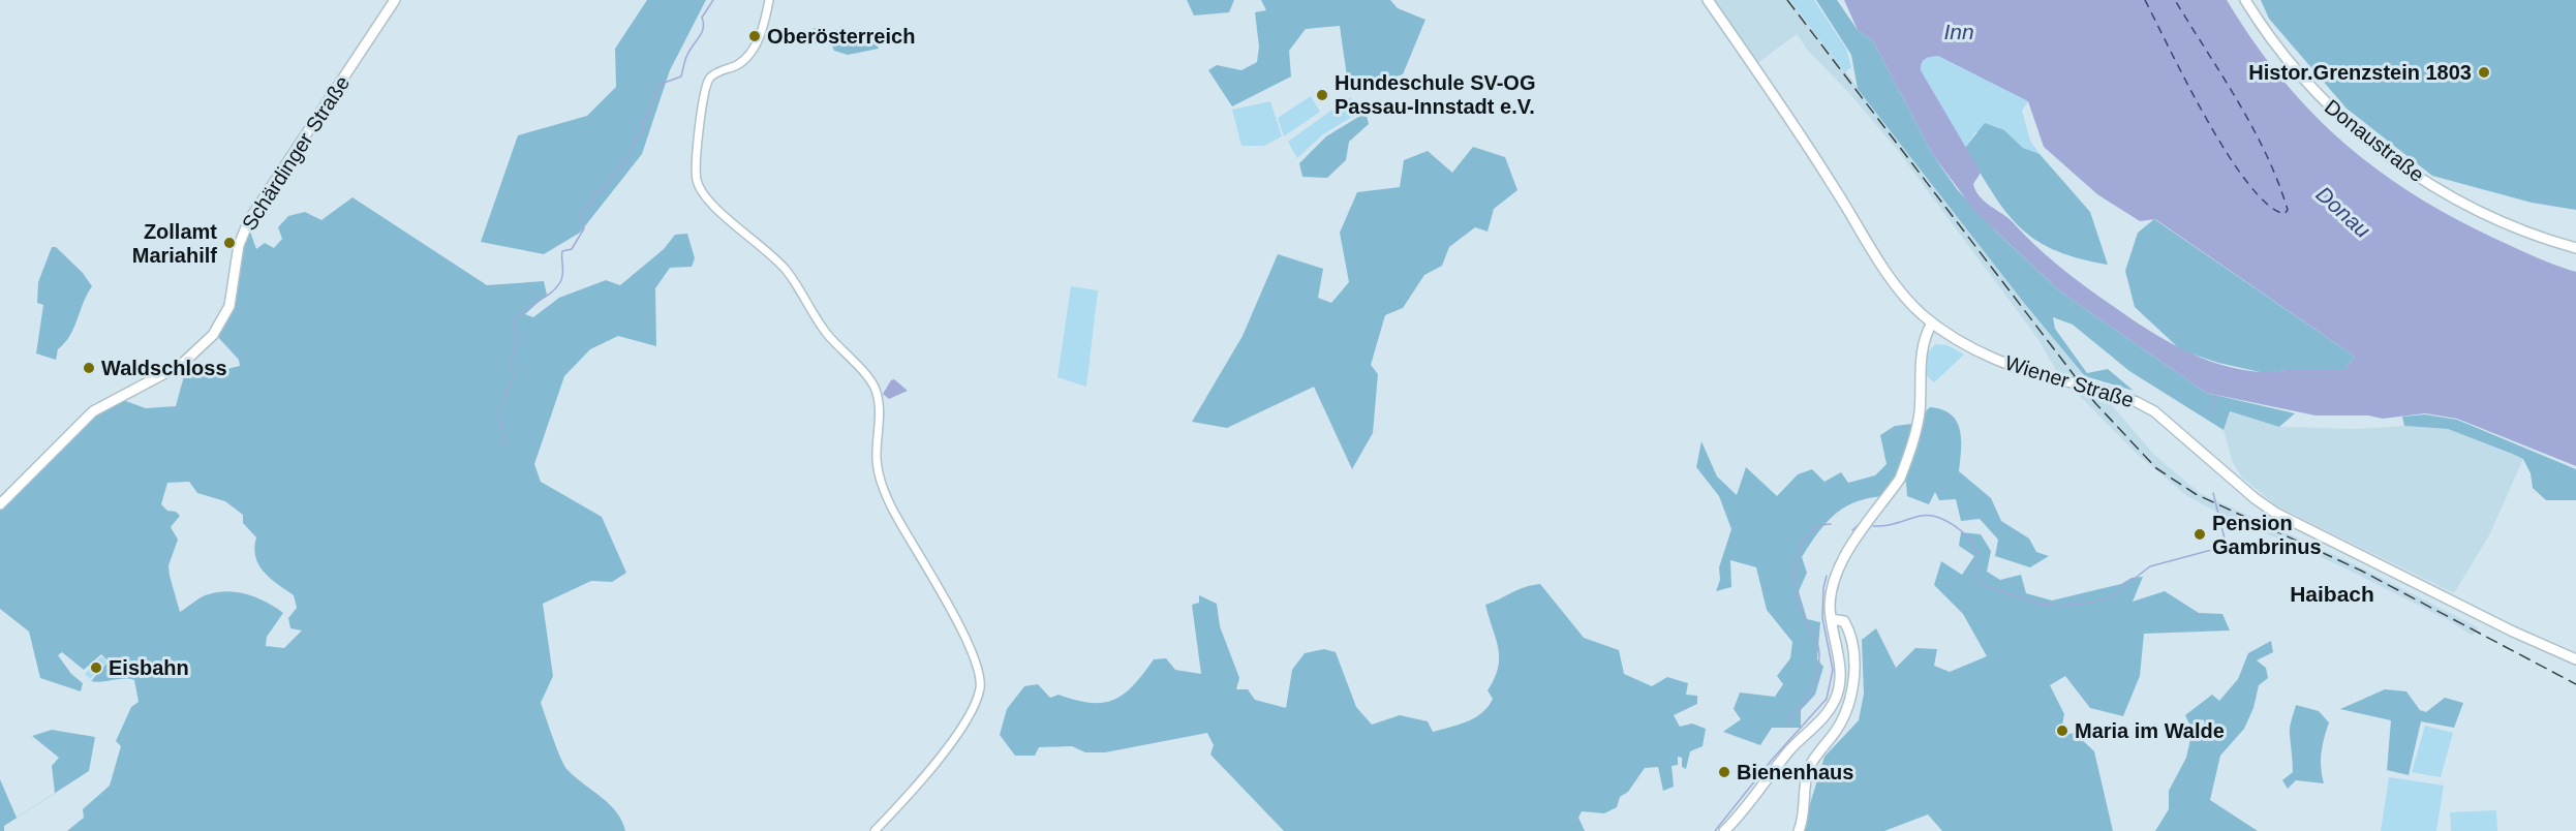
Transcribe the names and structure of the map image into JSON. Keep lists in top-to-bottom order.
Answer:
{
  "streets": {
    "main road": ["Donaustraße", "Schärdinger Straße", "Wiener Straße"]
  },
  "districts": ["Haibach"],
  "water": ["Inn", "Donau"],
  "places": [
    "Oberösterreich",
    "Histor.Grenzstein 1803",
    "Hundeschule SV-OG Passau-Innstadt e.V.",
    "Zollamt Mariahilf",
    "Waldschloss",
    "Pension Gambrinus",
    "Eisbahn",
    "Maria im Walde",
    "Bienenhaus"
  ]
}
